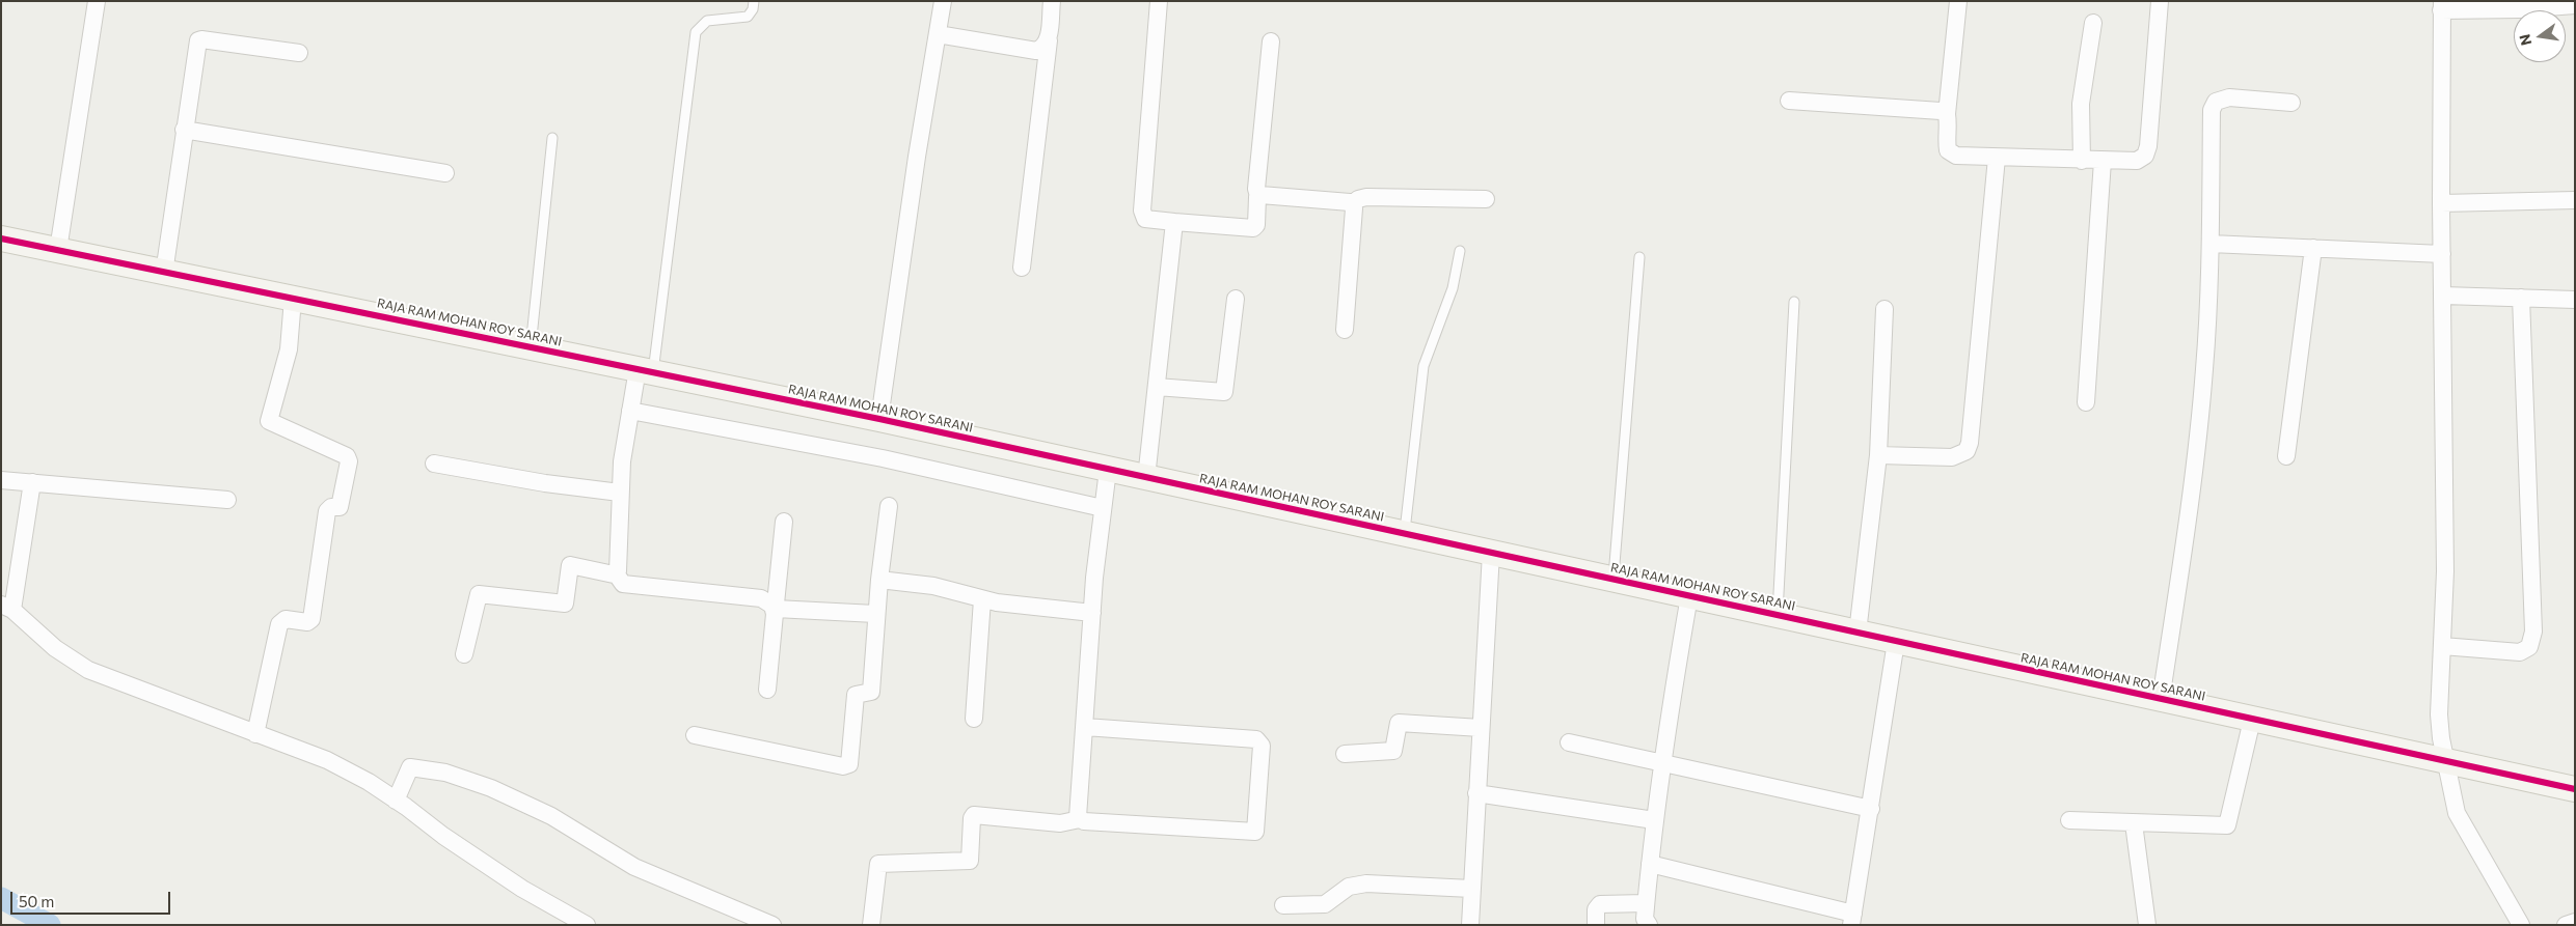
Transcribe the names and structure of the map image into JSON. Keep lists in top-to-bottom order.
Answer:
{
  "streets": {
    "street": ["RAJA RAM MOHAN ROY SARANI"]
  },
  "scale_bar": "50 m",
  "north": "left"
}
